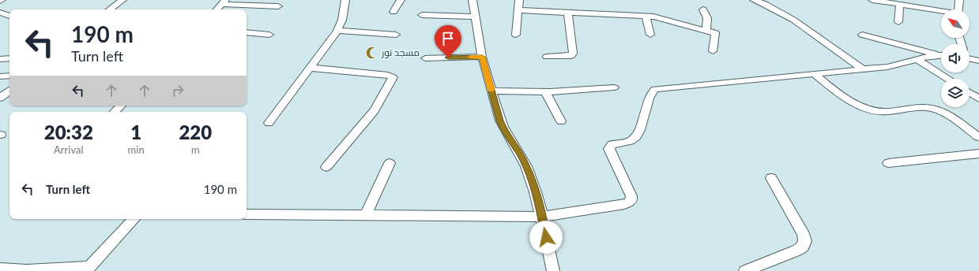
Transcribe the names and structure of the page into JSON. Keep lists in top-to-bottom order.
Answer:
{
  "places": {
    "mosque": ["مسجد نور"]
  },
  "north": "top left",
  "page": {
    "turn": ["190 m", "Turn left"],
    "eta": [
      "20:32",
      "Arrival",
      "1",
      "min",
      "220",
      "m"
    ],
    "list": [
      {
        "name": "Turn left",
        "value": "190 m"
      }
    ]
  }
}
